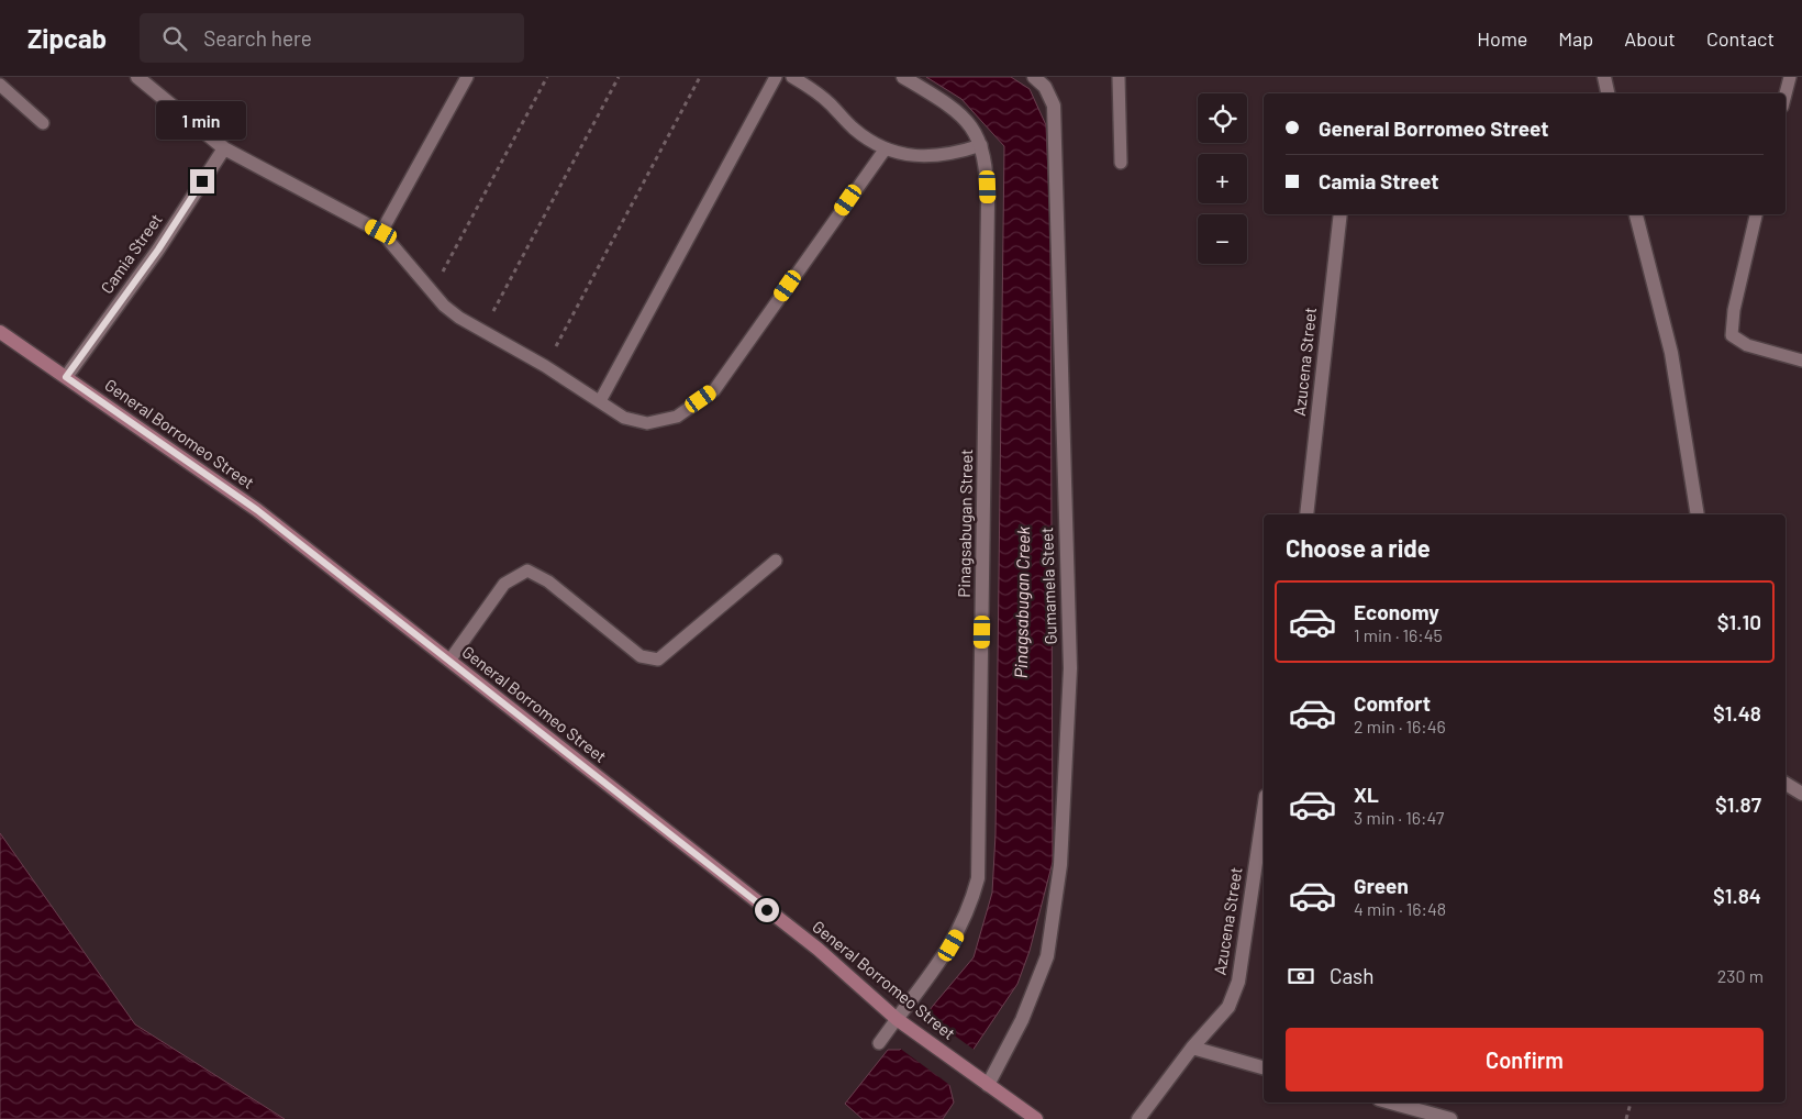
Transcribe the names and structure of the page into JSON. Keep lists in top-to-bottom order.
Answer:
{
  "streets": {
    "street": [
      "Camia Street",
      "Azucena Street",
      "General Borromeo Street",
      "Pinagsabugan Street",
      "Gumamela Steet"
    ]
  },
  "crossings": [
    ["Camia Street", "General Borromeo Street"],
    ["General Borromeo Street", "Pinagsabugan Street"],
    ["General Borromeo Street", "Gumamela Steet"]
  ],
  "water": ["Pinagsabugan Creek"],
  "page": {
    "header": "Zipcab",
    "search": "Search here",
    "nav": [
      "Home",
      "Map",
      "About",
      "Contact"
    ],
    "map_buttons": ["+", "−"],
    "banner": ["General Borromeo Street", "Camia Street"],
    "bubble": "1 min",
    "heading": "Choose a ride",
    "list": [
      {
        "name": "Economy",
        "note": "1 min · 16:45",
        "value": "$1.10"
      },
      {
        "name": "Comfort",
        "note": "2 min · 16:46",
        "value": "$1.48"
      },
      {
        "name": "XL",
        "note": "3 min · 16:47",
        "value": "$1.87"
      },
      {
        "name": "Green",
        "note": "4 min · 16:48",
        "value": "$1.84"
      }
    ],
    "pay": ["Cash", "230 m"],
    "buttons": "Confirm"
  }
}
